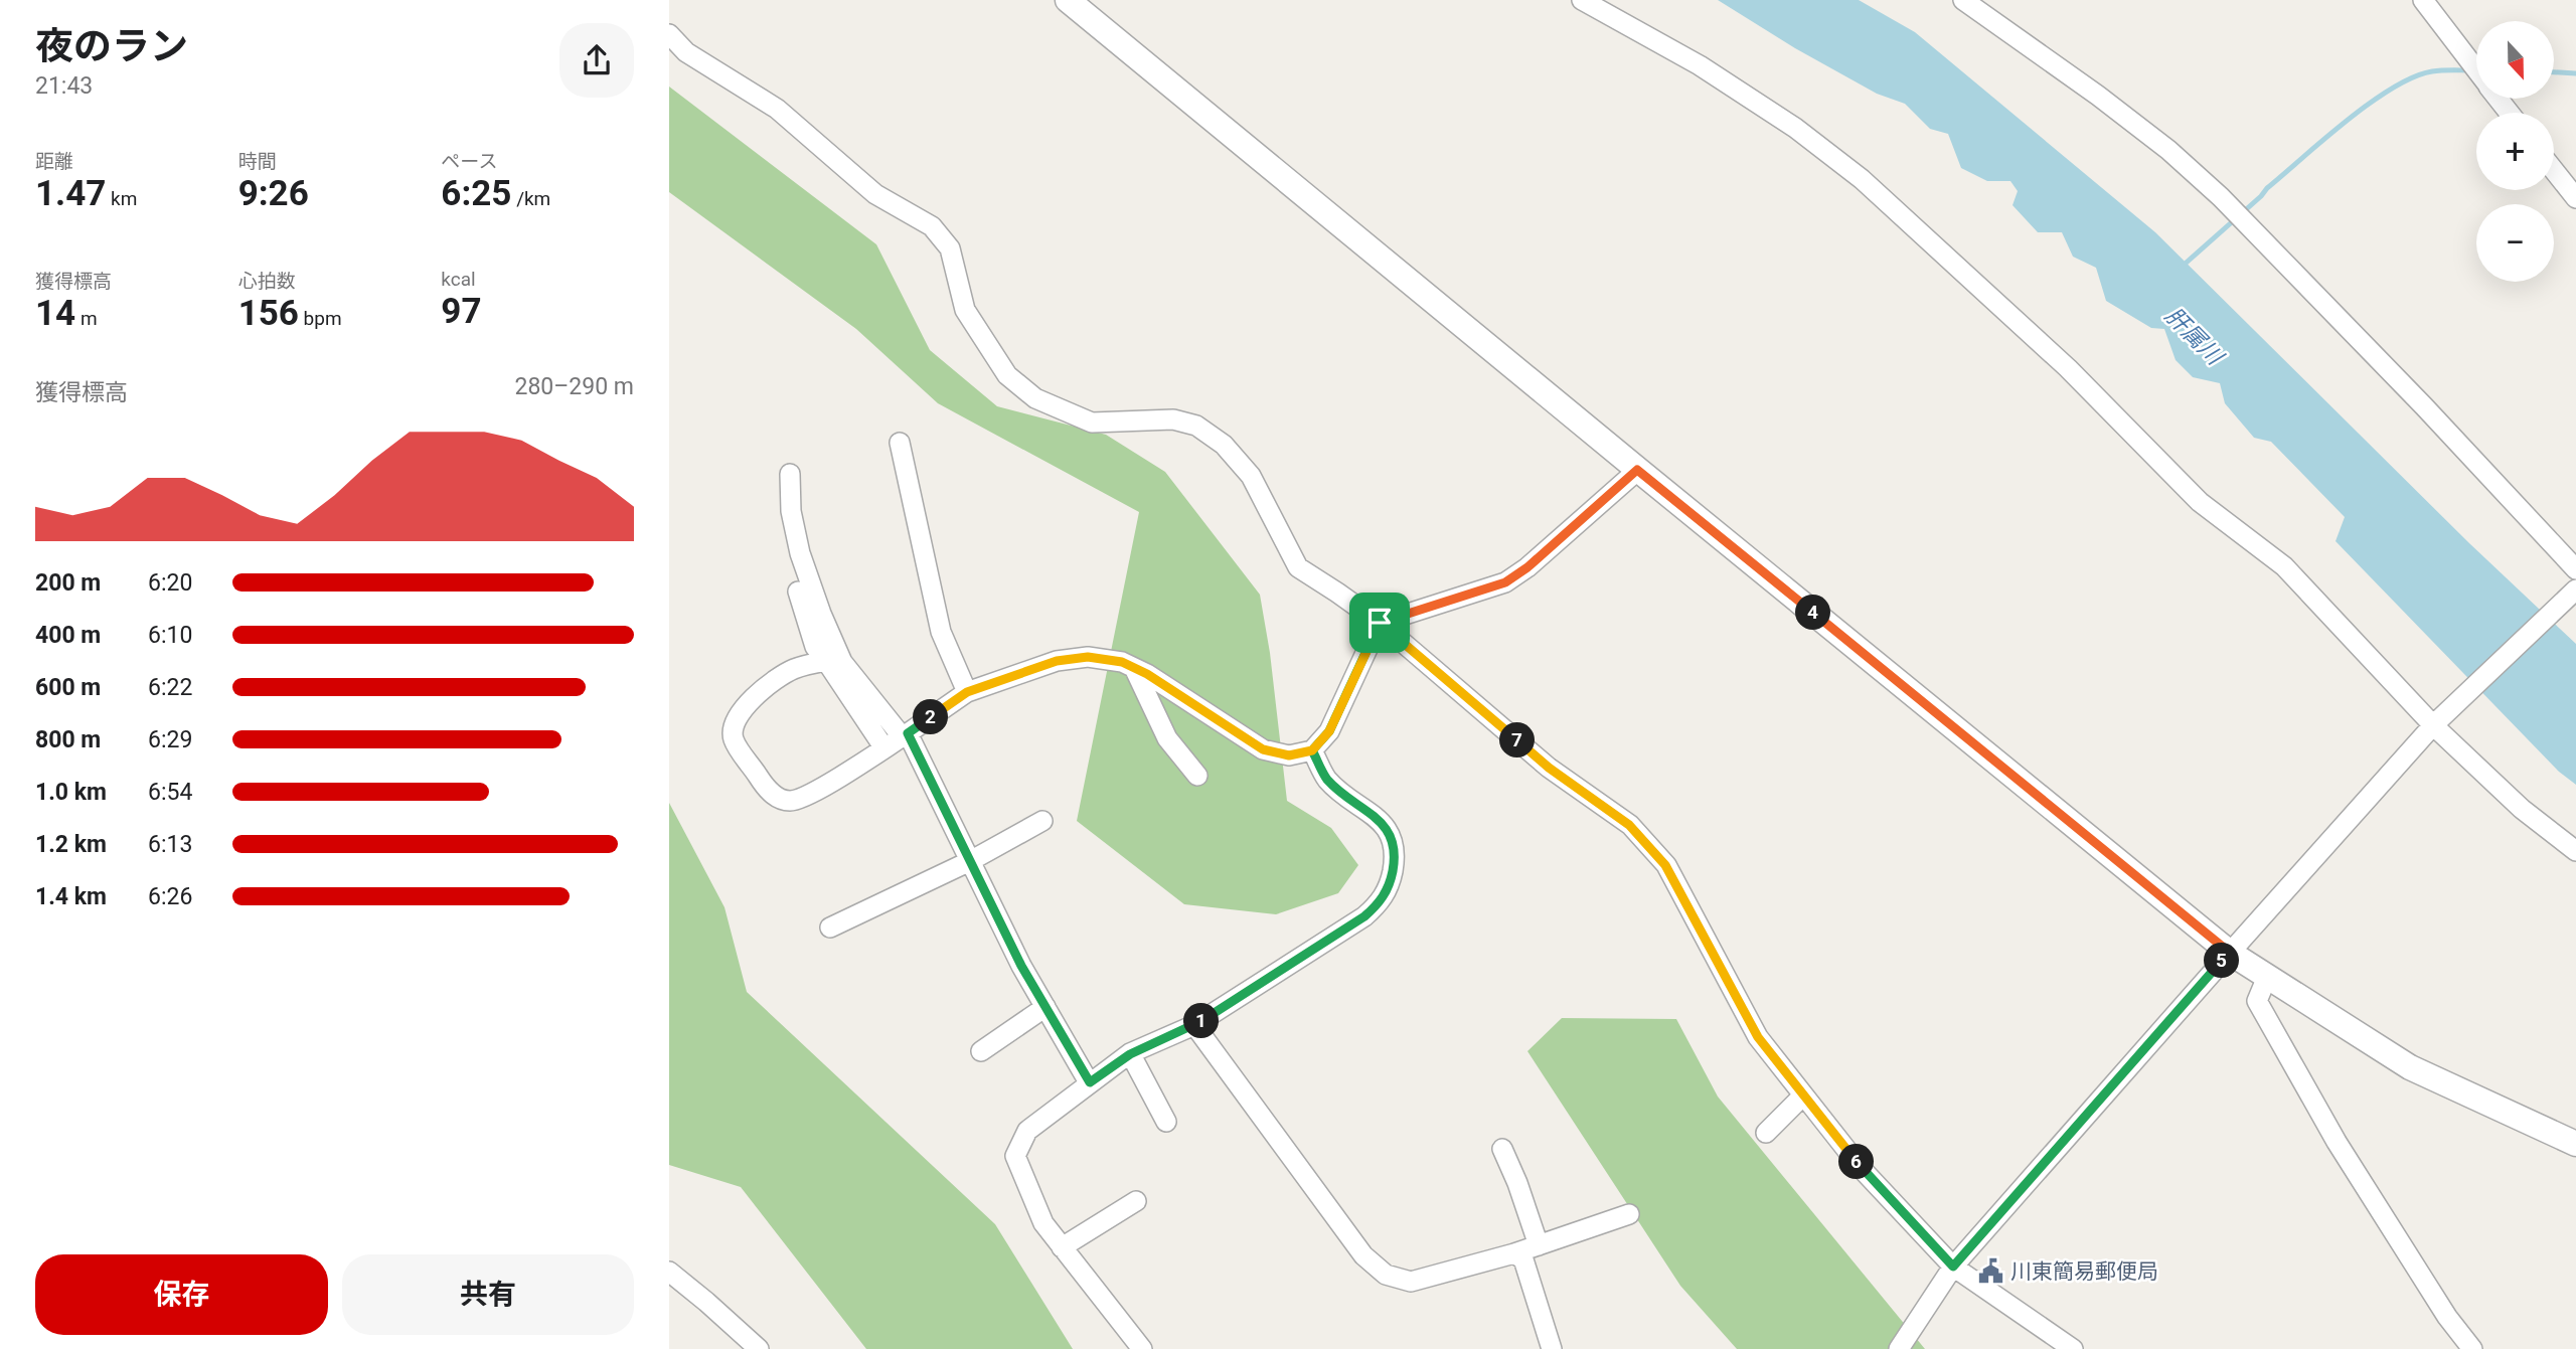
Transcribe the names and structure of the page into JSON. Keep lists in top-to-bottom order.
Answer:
{
  "water": ["肝属川"],
  "places": {
    "public building": ["川東簡易郵便局"]
  },
  "north": "bottom",
  "page": {
    "heading": ["夜のラン", "21:43"],
    "map_buttons": ["+", "−"],
    "stats": [
      ["距離", "1.47 km"],
      ["時間", "9:26"],
      ["ペース", "6:25 /km"],
      ["獲得標高", "14 m"],
      ["心拍数", "156 bpm"],
      ["kcal", "97"]
    ],
    "chart": ["獲得標高", "280–290 m"],
    "list": [
      {
        "name": "200 m",
        "note": "6:20"
      },
      {
        "name": "400 m",
        "note": "6:10"
      },
      {
        "name": "600 m",
        "note": "6:22"
      },
      {
        "name": "800 m",
        "note": "6:29"
      },
      {
        "name": "1.0 km",
        "note": "6:54"
      },
      {
        "name": "1.2 km",
        "note": "6:13"
      },
      {
        "name": "1.4 km",
        "note": "6:26"
      }
    ],
    "pins": [
      "4",
      "2",
      "7",
      "5",
      "1",
      "6"
    ],
    "buttons": ["保存", "共有"]
  }
}
